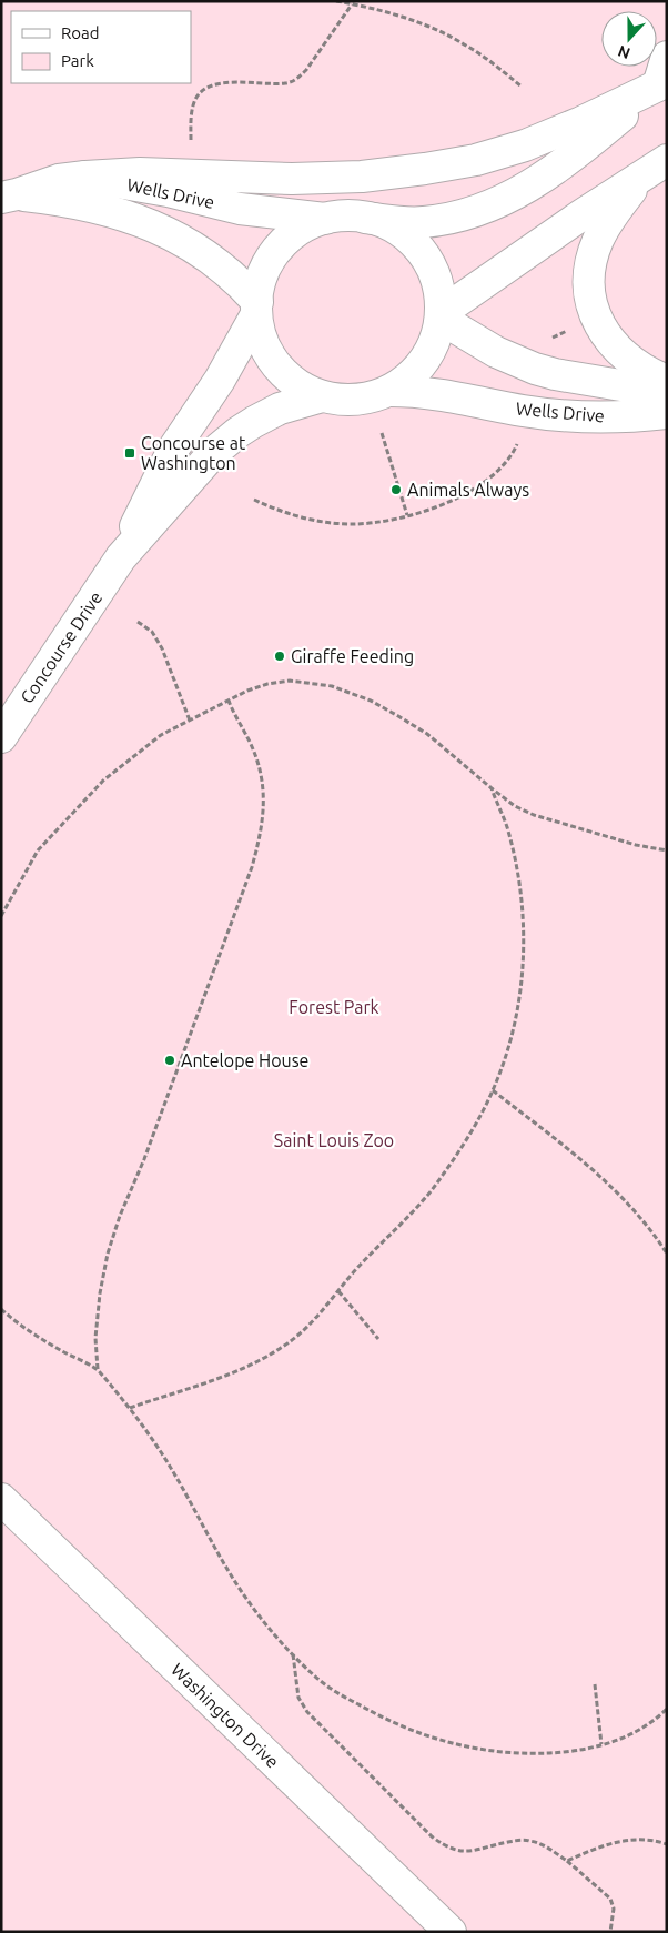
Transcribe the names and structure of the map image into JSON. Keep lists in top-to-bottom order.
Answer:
{
  "streets": {
    "main road": ["Wells Drive", "Concourse Drive", "Washington Drive"]
  },
  "crossings": [
    ["Wells Drive", "Concourse Drive"]
  ],
  "parks": ["Forest Park", "Saint Louis Zoo"],
  "places": {
    "transit": ["Concourse at Washington"],
    "other": ["Animals Always", "Giraffe Feeding", "Antelope House"]
  },
  "legend": ["Road", "Park"],
  "north": "bottom"
}
